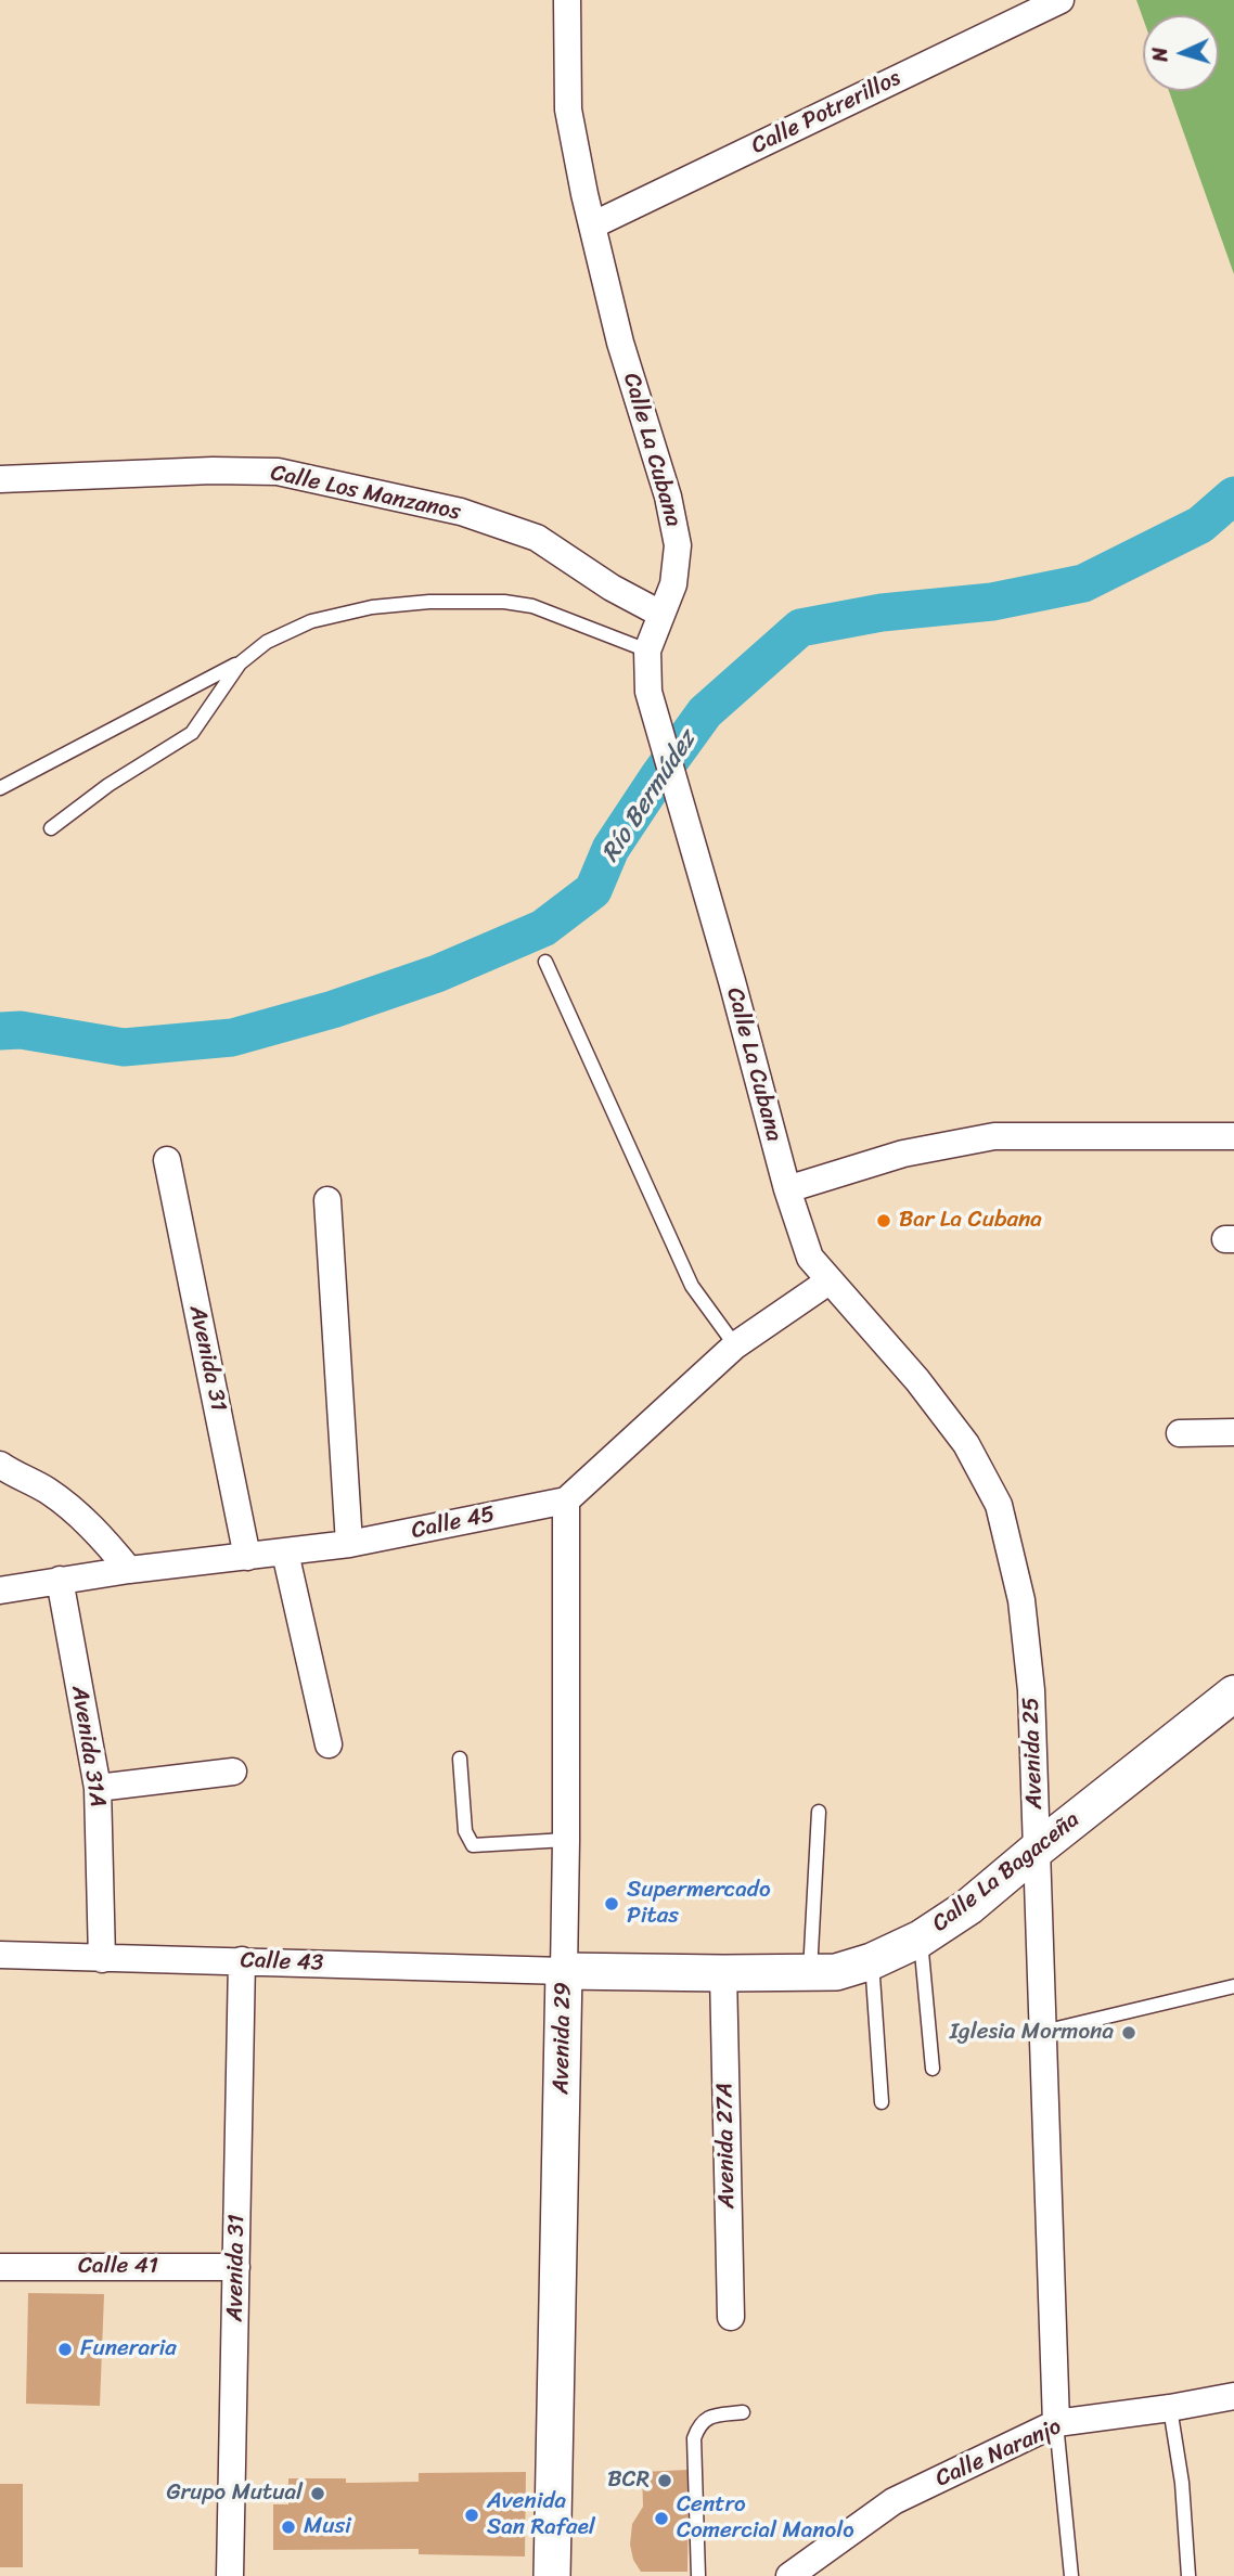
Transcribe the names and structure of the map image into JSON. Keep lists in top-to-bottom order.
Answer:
{
  "streets": {
    "street": [
      "Calle Potrerillos",
      "Calle La Cubana",
      "Calle Los Manzanos",
      "Avenida 31",
      "Calle 45",
      "Avenida 31A",
      "Avenida 25",
      "Calle La Bagaceña",
      "Calle 43",
      "Avenida 29",
      "Avenida 27A",
      "Calle 41",
      "Calle Naranjo"
    ]
  },
  "crossings": [
    ["Calle Potrerillos", "Calle La Cubana"],
    ["Calle La Cubana", "Calle Los Manzanos"],
    ["Calle La Cubana", "Avenida 25"],
    ["Avenida 31", "Calle 45"],
    ["Avenida 31", "Calle 43"],
    ["Avenida 31", "Calle 41"],
    ["Calle 45", "Avenida 31A"],
    ["Calle 45", "Avenida 29"],
    ["Avenida 31A", "Calle 43"],
    ["Avenida 25", "Calle La Bagaceña"],
    ["Avenida 25", "Calle Naranjo"],
    ["Calle La Bagaceña", "Calle 43"],
    ["Calle La Bagaceña", "Avenida 29"],
    ["Calle La Bagaceña", "Avenida 27A"],
    ["Calle 43", "Avenida 29"]
  ],
  "water": ["Río Bermúdez"],
  "places": [
    "Bar La Cubana",
    "Supermercado Pitas",
    "Iglesia Mormona",
    "Funeraria",
    "BCR",
    "Grupo Mutual",
    "Avenida San Rafael",
    "Centro Comercial Manolo",
    "Musi"
  ],
  "north": "left"
}
